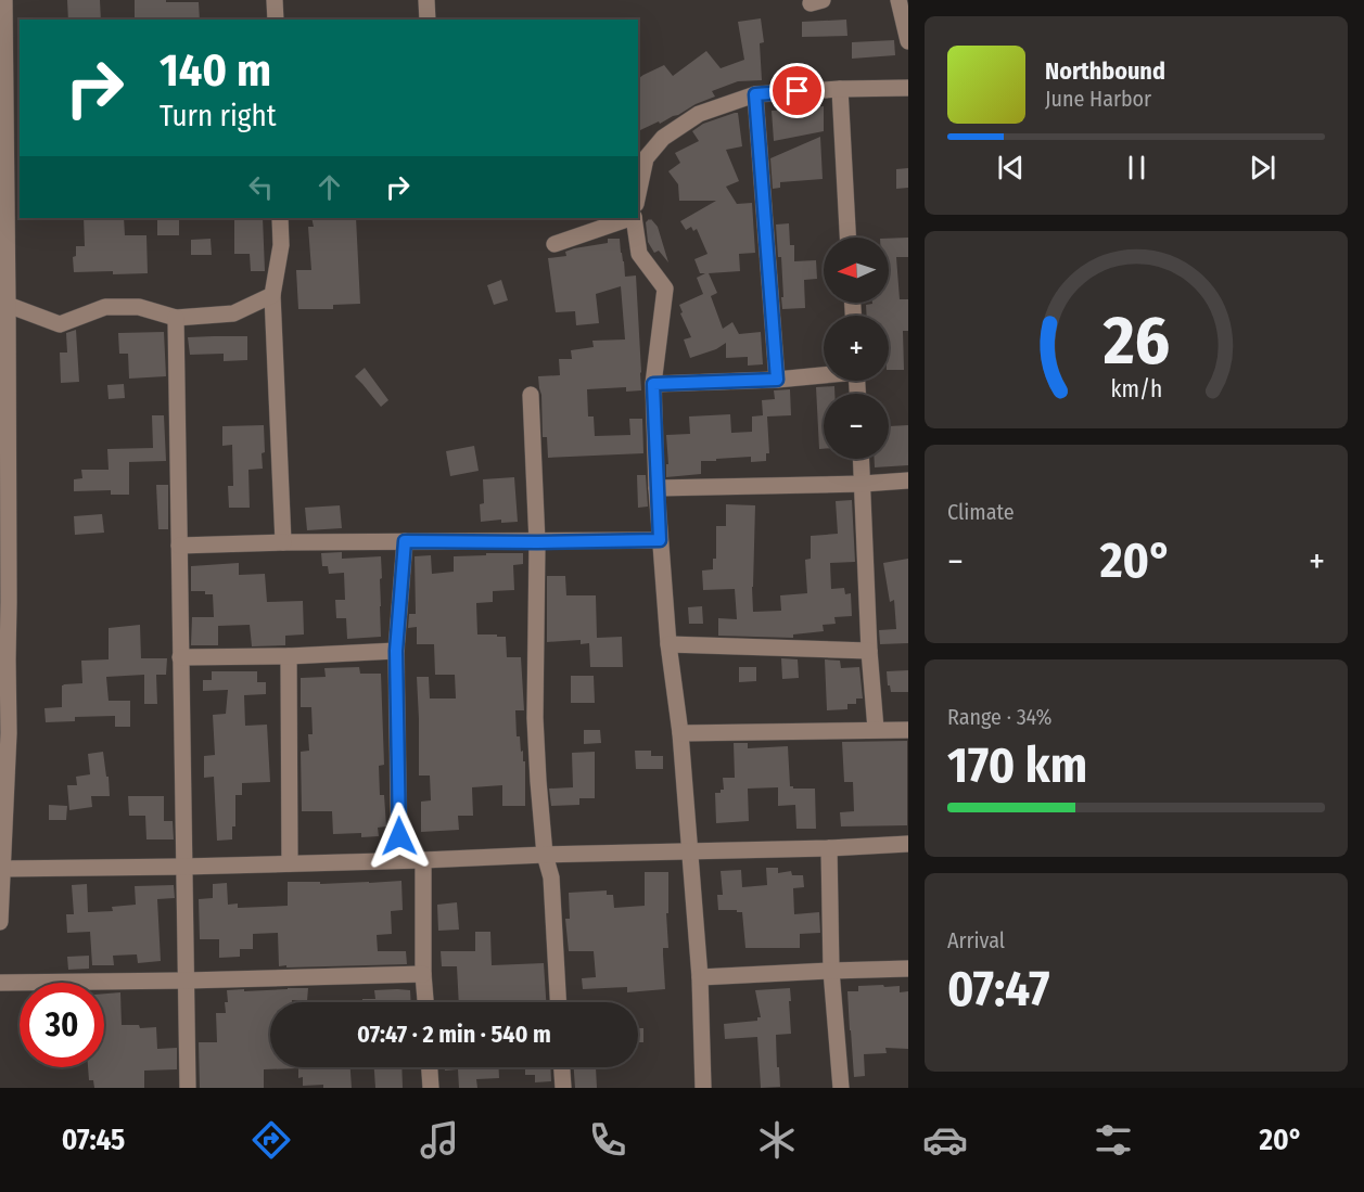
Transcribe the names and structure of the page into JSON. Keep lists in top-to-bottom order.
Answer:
{
  "north": "left",
  "page": {
    "turn": ["140 m", "Turn right"],
    "song": ["Northbound", "June Harbor"],
    "map_buttons": ["+", "−"],
    "tile": [
      "Climate",
      ["Range · 34%", "170 km"],
      ["Arrival", "07:47"]
    ],
    "heat": ["−", "20°", "+"],
    "limit": "30",
    "trip": "07:47 · 2 min · 540 m",
    "tabs": ["07:45", "20°"],
    "gauge": ["26", "km/h"]
  }
}
